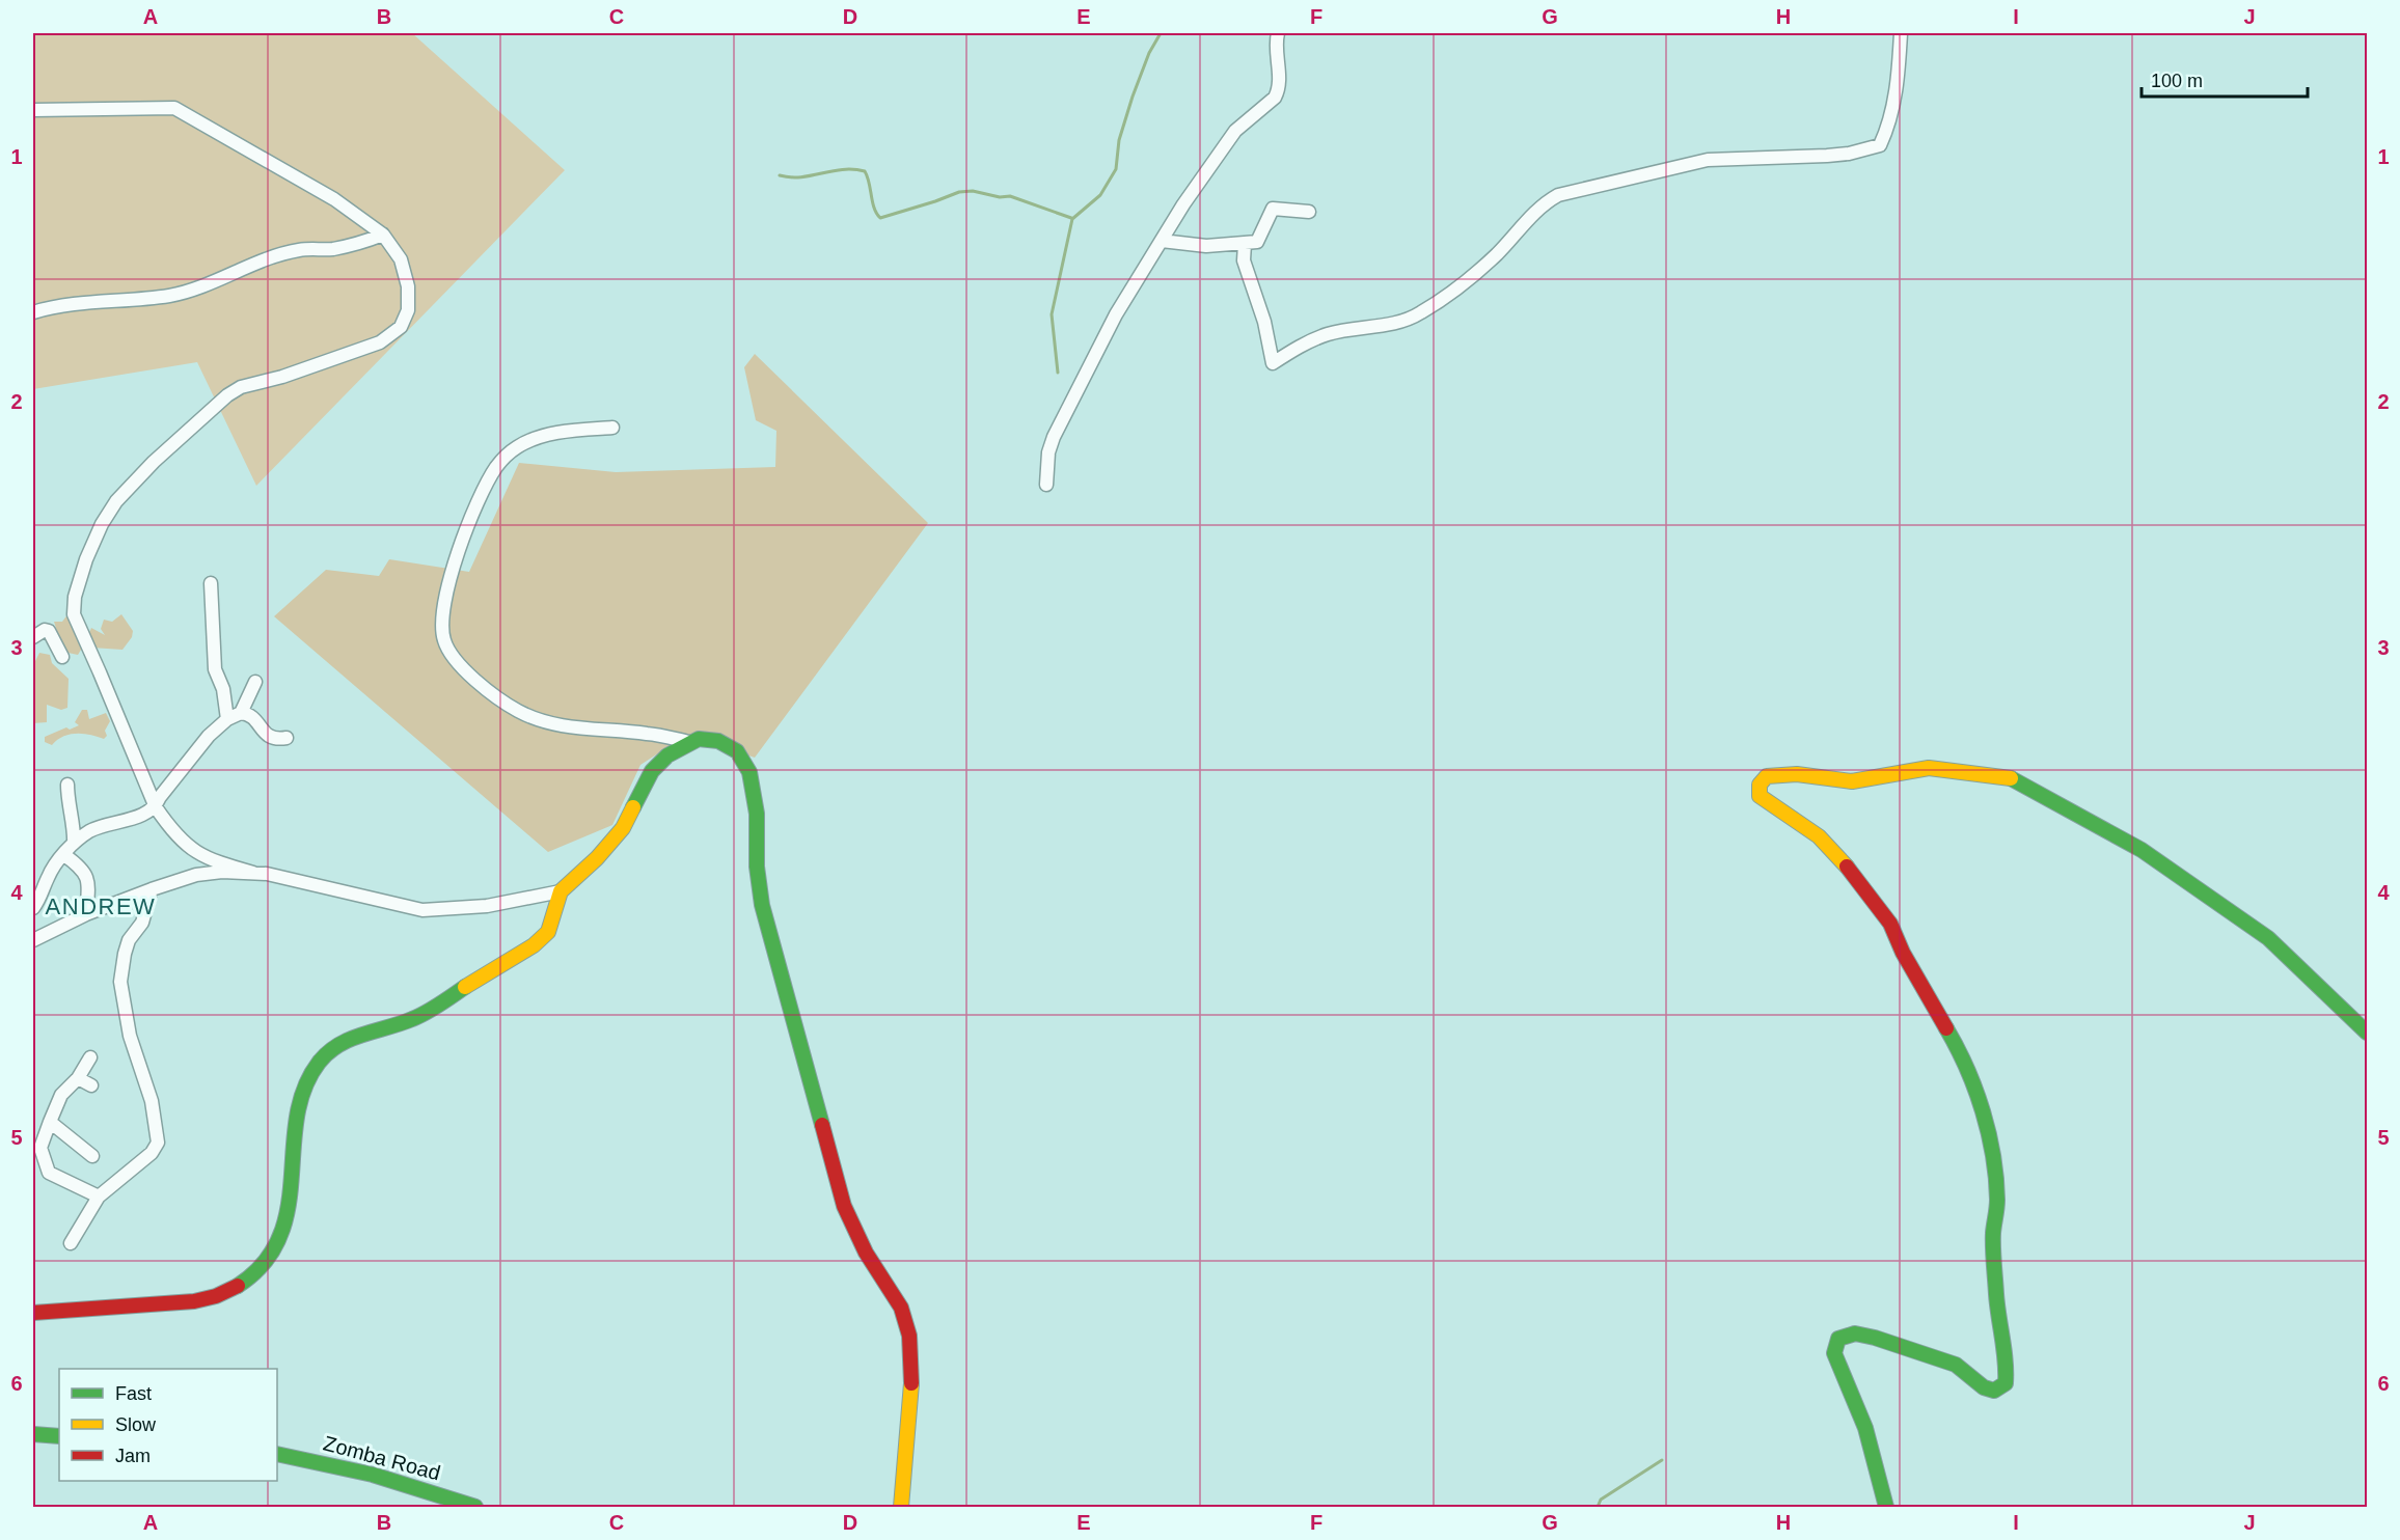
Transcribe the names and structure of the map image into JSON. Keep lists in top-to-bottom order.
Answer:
{
  "streets": {
    "main road": ["Zomba Road"]
  },
  "districts": ["ANDREW"],
  "legend": ["Fast", "Slow", "Jam"],
  "scale_bar": "100 m",
  "grid": {
    "columns": [
      "A",
      "B",
      "C",
      "D",
      "E",
      "F",
      "G",
      "H",
      "I",
      "J"
    ],
    "rows": [
      "1",
      "2",
      "3",
      "4",
      "5",
      "6"
    ]
  }
}
